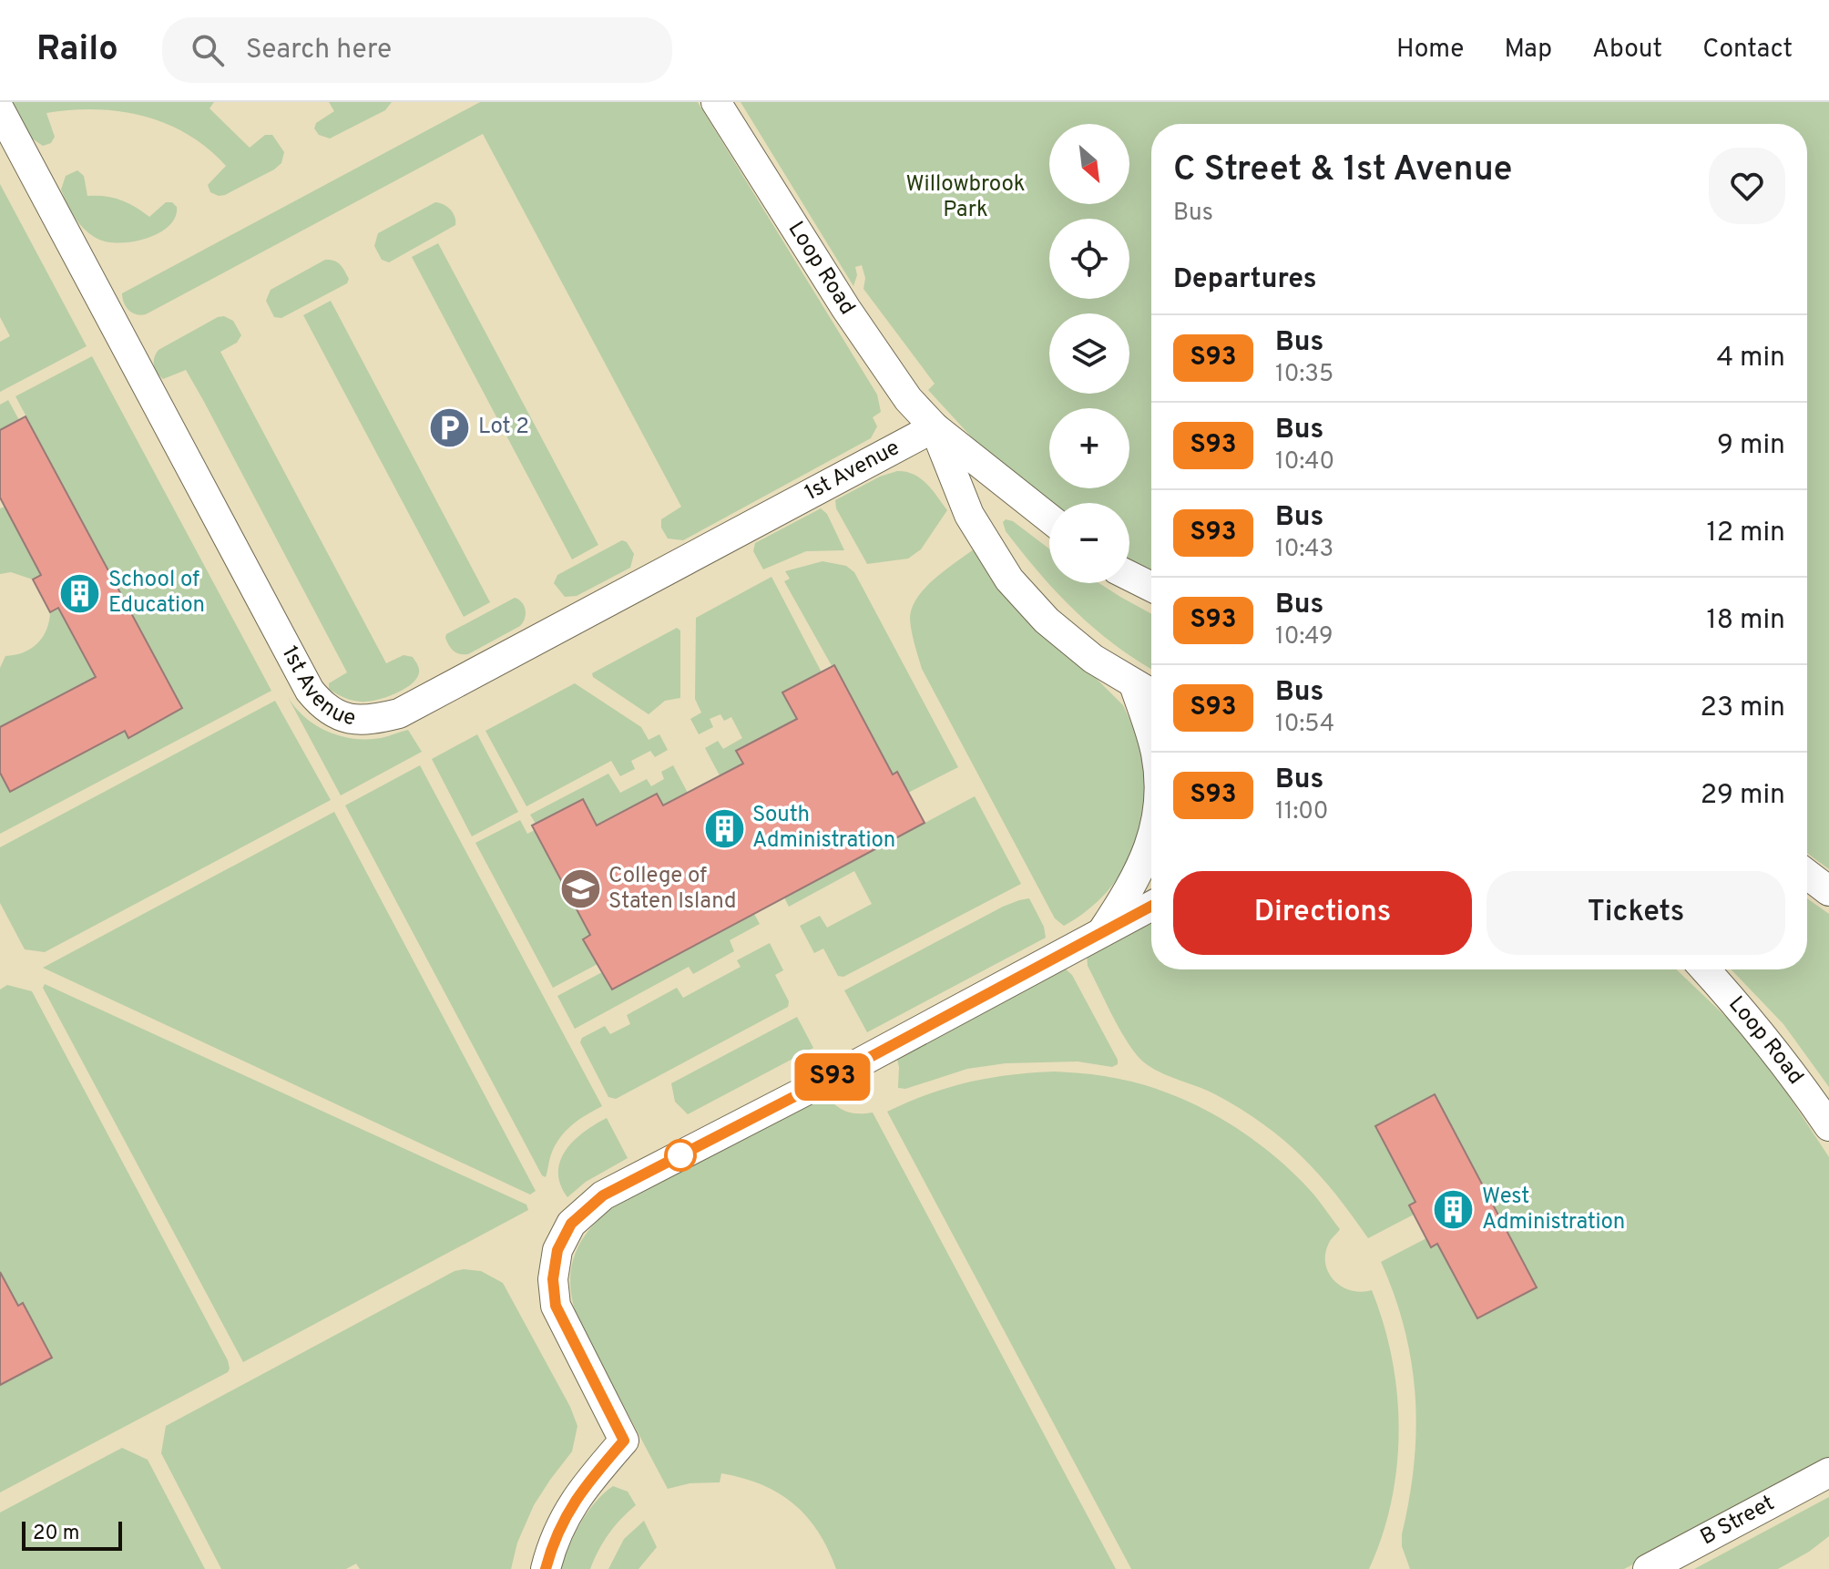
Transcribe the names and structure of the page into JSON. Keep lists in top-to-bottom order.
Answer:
{
  "streets": {
    "street": ["Loop Road", "1st Avenue", "B Street"]
  },
  "crossings": [
    ["Loop Road", "1st Avenue"]
  ],
  "parks": ["Willowbrook Park"],
  "places": {
    "parking": ["Lot 2"],
    "building": ["School of Education", "South Administration", "West Administration"],
    "school or university": ["College of Staten Island"]
  },
  "lines": ["bus line S93"],
  "scale_bar": "20 m",
  "north": "bottom right",
  "page": {
    "header": "Railo",
    "search": "Search here",
    "nav": [
      "Home",
      "Map",
      "About",
      "Contact"
    ],
    "on_map": "S93",
    "map_buttons": ["+", "−"],
    "heading": [
      ["C Street & 1st Avenue", "Bus"],
      "Departures"
    ],
    "list": [
      {
        "mark": "S93",
        "name": "Bus",
        "note": "10:35",
        "value": "4 min"
      },
      {
        "mark": "S93",
        "name": "Bus",
        "note": "10:40",
        "value": "9 min"
      },
      {
        "mark": "S93",
        "name": "Bus",
        "note": "10:43",
        "value": "12 min"
      },
      {
        "mark": "S93",
        "name": "Bus",
        "note": "10:49",
        "value": "18 min"
      },
      {
        "mark": "S93",
        "name": "Bus",
        "note": "10:54",
        "value": "23 min"
      },
      {
        "mark": "S93",
        "name": "Bus",
        "note": "11:00",
        "value": "29 min"
      }
    ],
    "buttons": ["Directions", "Tickets"],
    "scale": "20 m"
  }
}
